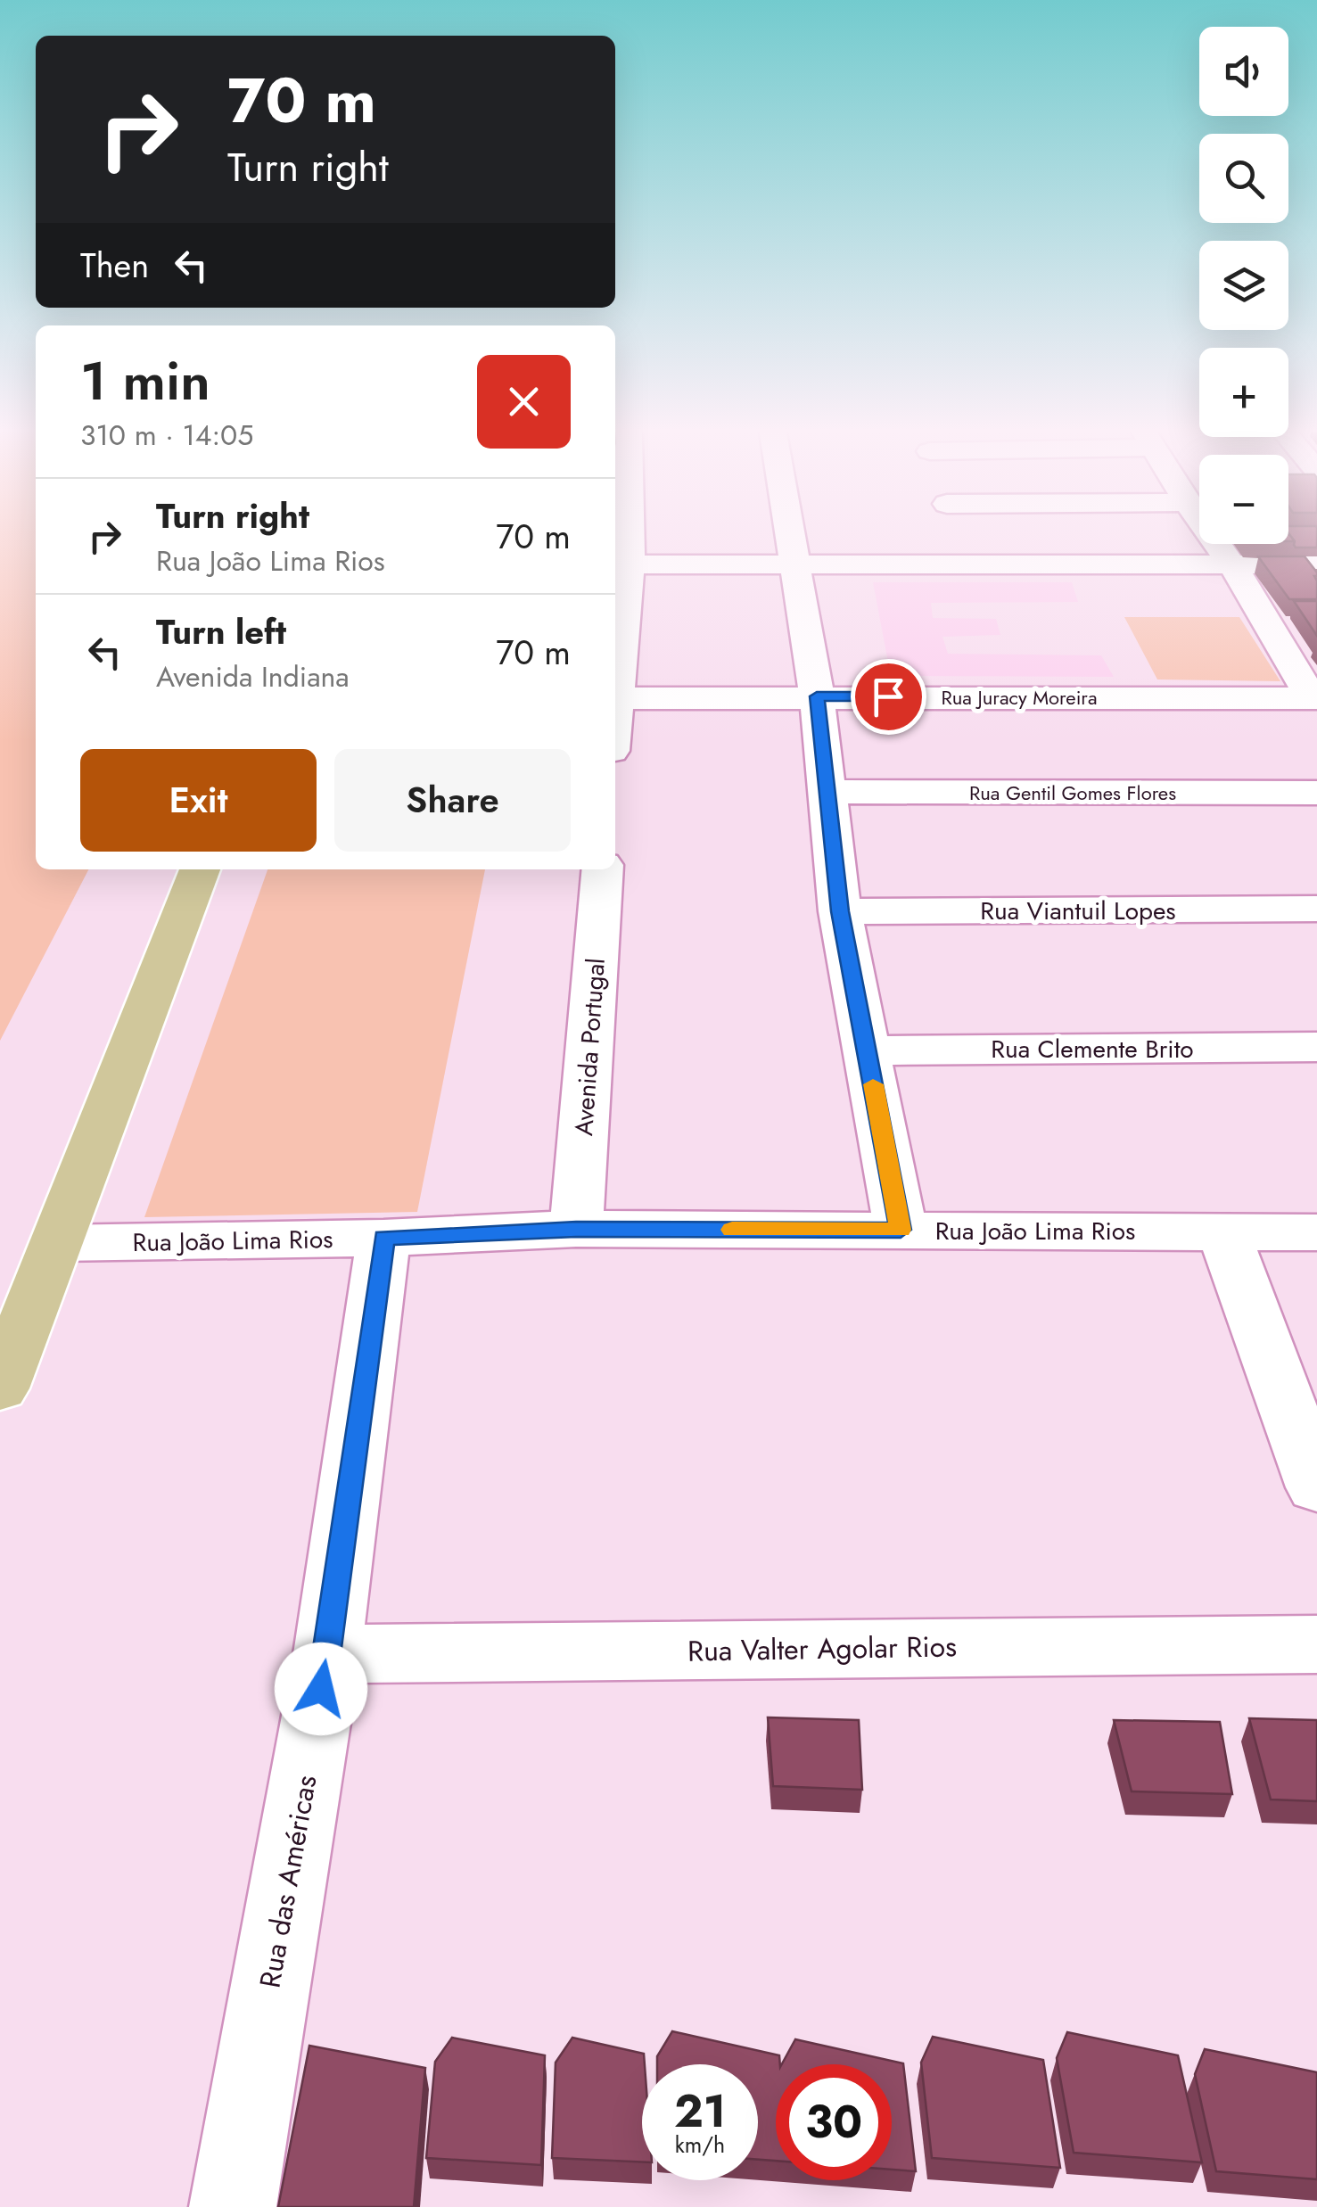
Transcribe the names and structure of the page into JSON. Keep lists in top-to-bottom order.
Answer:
{
  "streets": {
    "street": [
      "Rua Juracy Moreira",
      "Rua Gentil Gomes Flores",
      "Rua Viantuil Lopes",
      "Avenida Portugal",
      "Rua Clemente Brito",
      "Rua João Lima Rios",
      "Rua Valter Agolar Rios",
      "Rua das Américas"
    ]
  },
  "crossings": [
    ["Avenida Portugal", "Rua João Lima Rios"],
    ["Rua João Lima Rios", "Rua das Américas"],
    ["Rua Valter Agolar Rios", "Rua das Américas"]
  ],
  "page": {
    "map_buttons": ["+", "−"],
    "turn": ["70 m", "Turn right"],
    "then": "Then",
    "heading": ["1 min", "310 m · 14:05"],
    "list": [
      {
        "name": "Turn right",
        "note": "Rua João Lima Rios",
        "value": "70 m"
      },
      {
        "name": "Turn left",
        "note": "Avenida Indiana",
        "value": "70 m"
      }
    ],
    "buttons": ["Exit", "Share"],
    "speed": "21 km/h",
    "limit": "30"
  }
}
